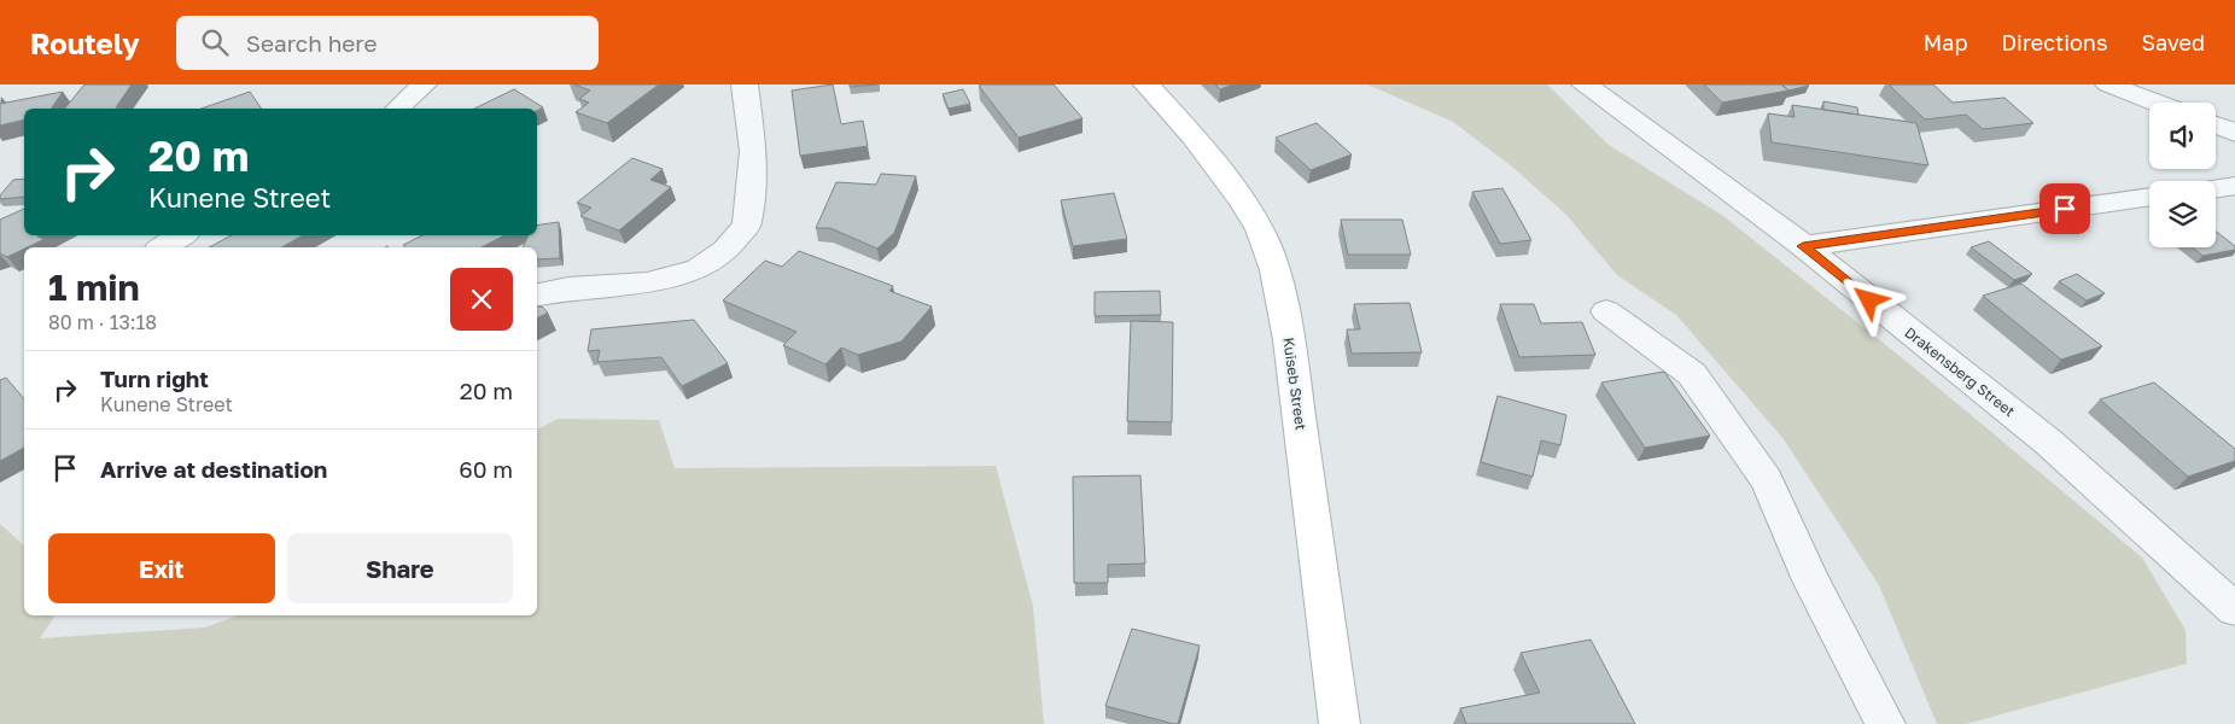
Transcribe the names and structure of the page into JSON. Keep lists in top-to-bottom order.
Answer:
{
  "streets": {
    "street": ["Drakensberg Street", "Kuiseb Street"]
  },
  "page": {
    "header": "Routely",
    "search": "Search here",
    "nav": ["Map", "Directions", "Saved"],
    "turn": ["20 m", "Kunene Street"],
    "heading": ["1 min", "80 m · 13:18"],
    "list": [
      {
        "name": "Turn right",
        "note": "Kunene Street",
        "value": "20 m"
      },
      {
        "name": "Arrive at destination",
        "value": "60 m"
      }
    ],
    "buttons": ["Exit", "Share"]
  }
}
